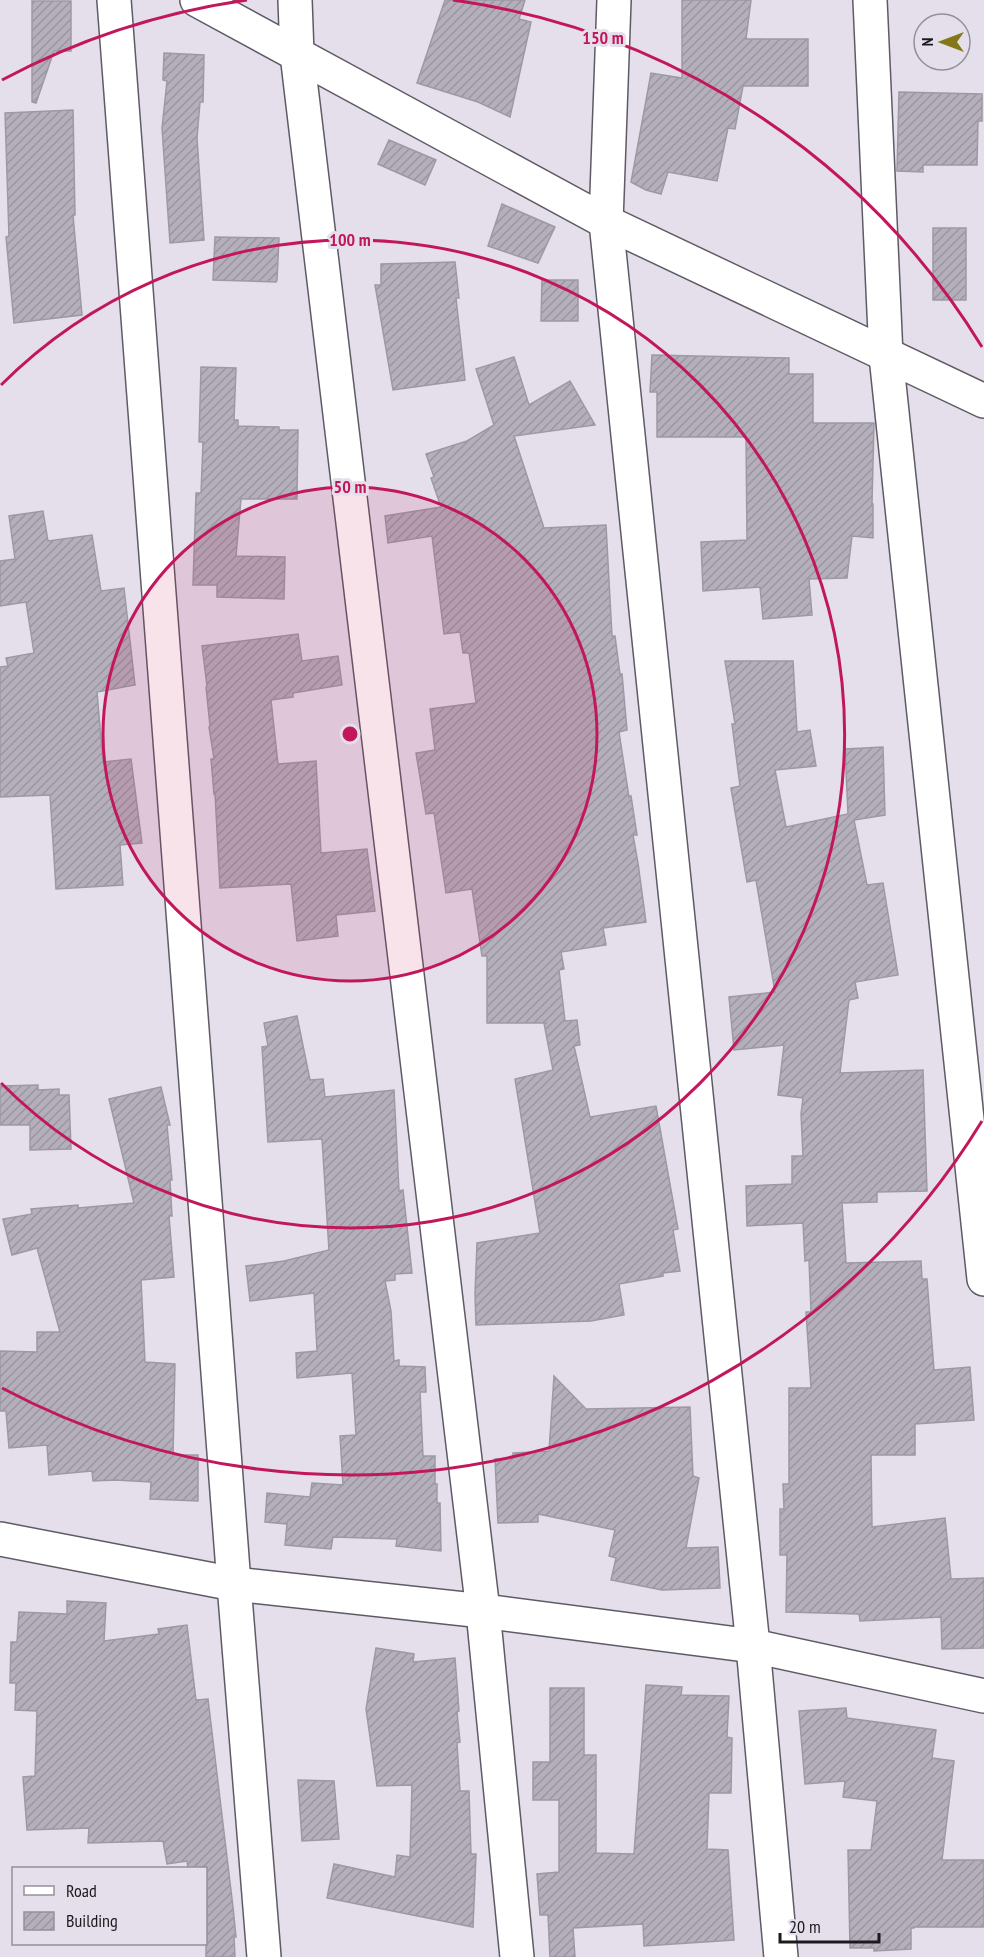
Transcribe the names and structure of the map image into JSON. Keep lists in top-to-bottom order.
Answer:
{
  "legend": ["Road", "Building"],
  "scale_bar": "20 m",
  "north": "left",
  "rings": ["150 m", "100 m", "50 m"]
}
